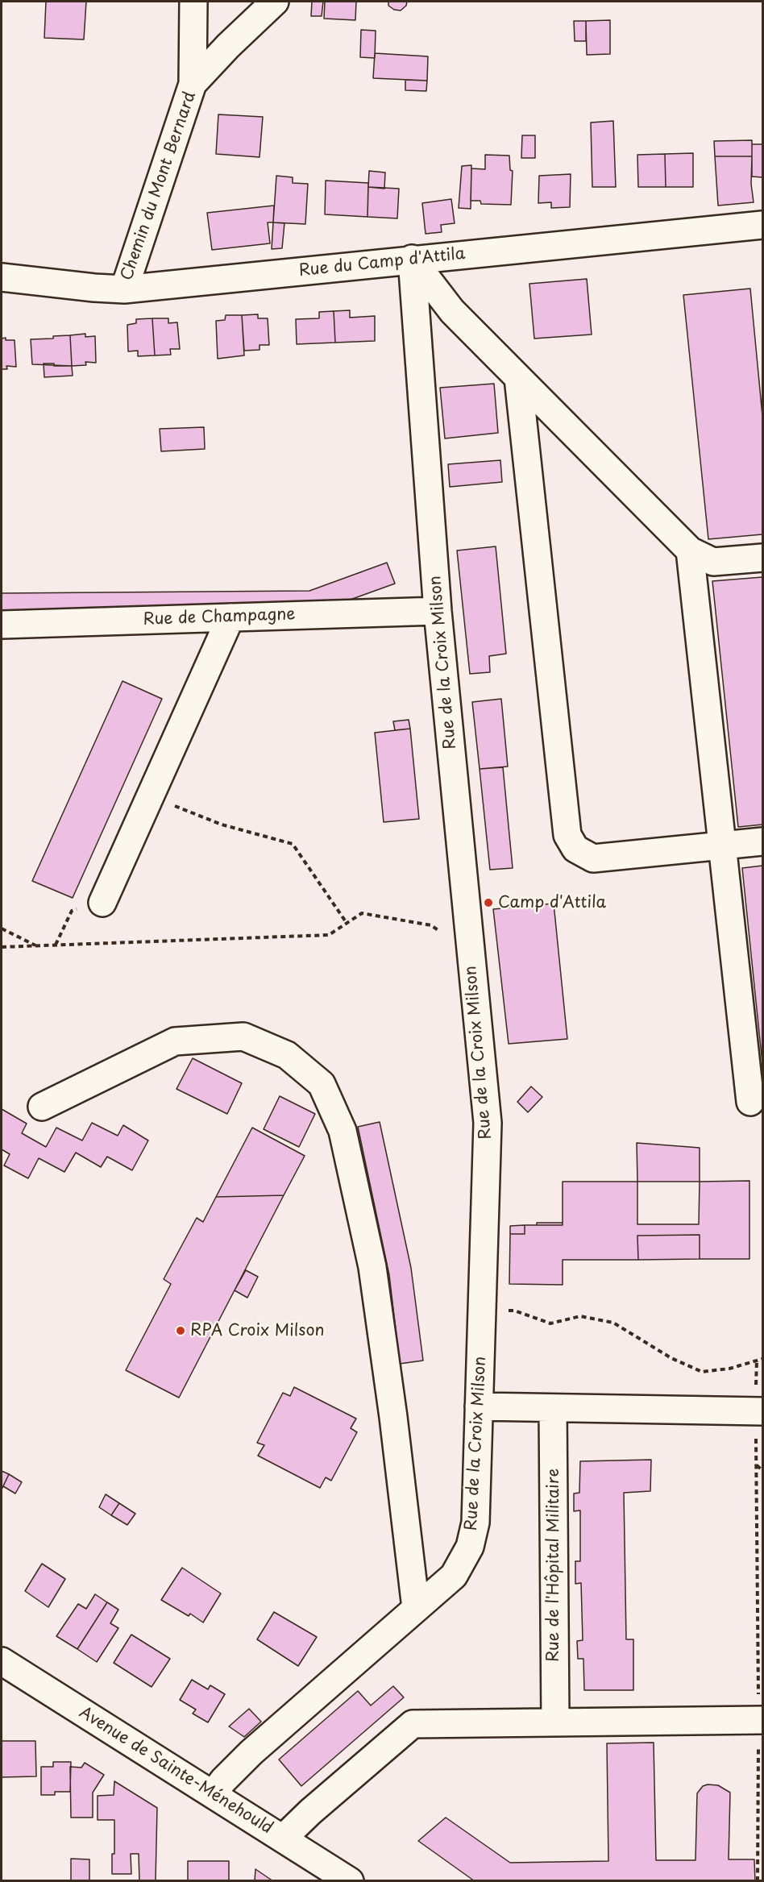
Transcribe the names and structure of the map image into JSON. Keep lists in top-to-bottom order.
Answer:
{
  "streets": {
    "street": [
      "Chemin du Mont Bernard",
      "Rue du Camp d'Attila",
      "Rue de Champagne",
      "Rue de la Croix Milson",
      "Rue de l'Hôpital Militaire",
      "Avenue de Sainte-Ménehould"
    ]
  },
  "crossings": [
    ["Chemin du Mont Bernard", "Rue du Camp d'Attila"],
    ["Rue du Camp d'Attila", "Rue de la Croix Milson"],
    ["Rue de Champagne", "Rue de la Croix Milson"],
    ["Rue de la Croix Milson", "Avenue de Sainte-Ménehould"]
  ],
  "places": ["Camp d'Attila", "RPA Croix Milson"]
}
